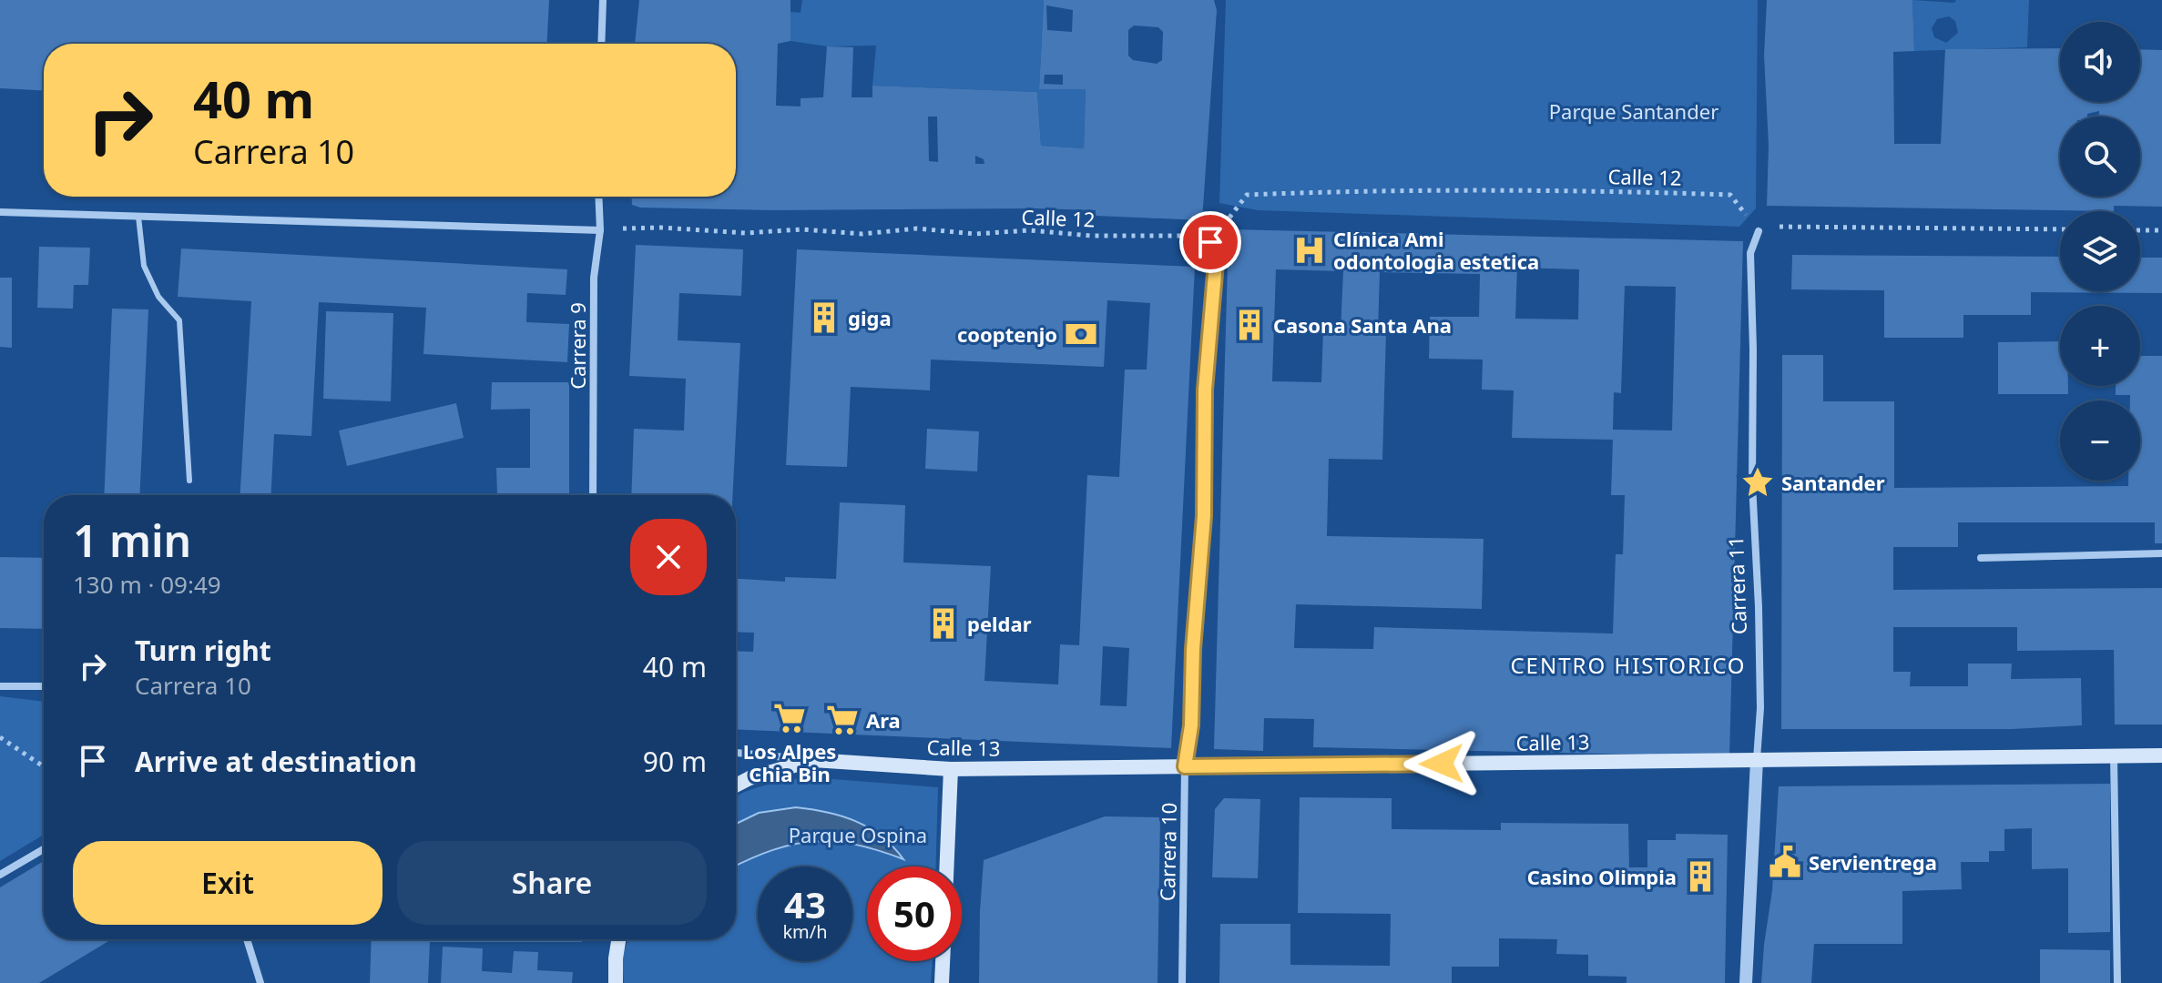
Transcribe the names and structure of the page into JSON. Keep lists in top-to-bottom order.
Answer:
{
  "streets": {
    "main road": ["Calle 13"],
    "street": ["Carrera 9", "Carrera 11", "Carrera 10"],
    "path": ["Calle 12"]
  },
  "crossings": [
    ["Calle 12", "Carrera 9"],
    ["Calle 12", "Carrera 11"],
    ["Calle 12", "Carrera 10"],
    ["Carrera 11", "Calle 13"],
    ["Calle 13", "Carrera 10"]
  ],
  "districts": ["CENTRO HISTORICO"],
  "parks": ["Parque Santander", "Parque Ospina"],
  "places": {
    "hospital": ["Clínica Ami odontologia estetica"],
    "building": [
      "giga",
      "Casona Santa Ana",
      "peldar",
      "Casino Olimpia"
    ],
    "bank": ["cooptenjo"],
    "place": ["Santander"],
    "supermarket": ["Los Alpes Chia Bin", "Ara"],
    "public building": ["Servientrega"]
  },
  "page": {
    "map_buttons": ["+", "−"],
    "turn": ["40 m", "Carrera 10"],
    "heading": ["1 min", "130 m · 09:49"],
    "list": [
      {
        "name": "Turn right",
        "note": "Carrera 10",
        "value": "40 m"
      },
      {
        "name": "Arrive at destination",
        "value": "90 m"
      }
    ],
    "buttons": ["Exit", "Share"],
    "speed": "43 km/h",
    "limit": "50"
  }
}
